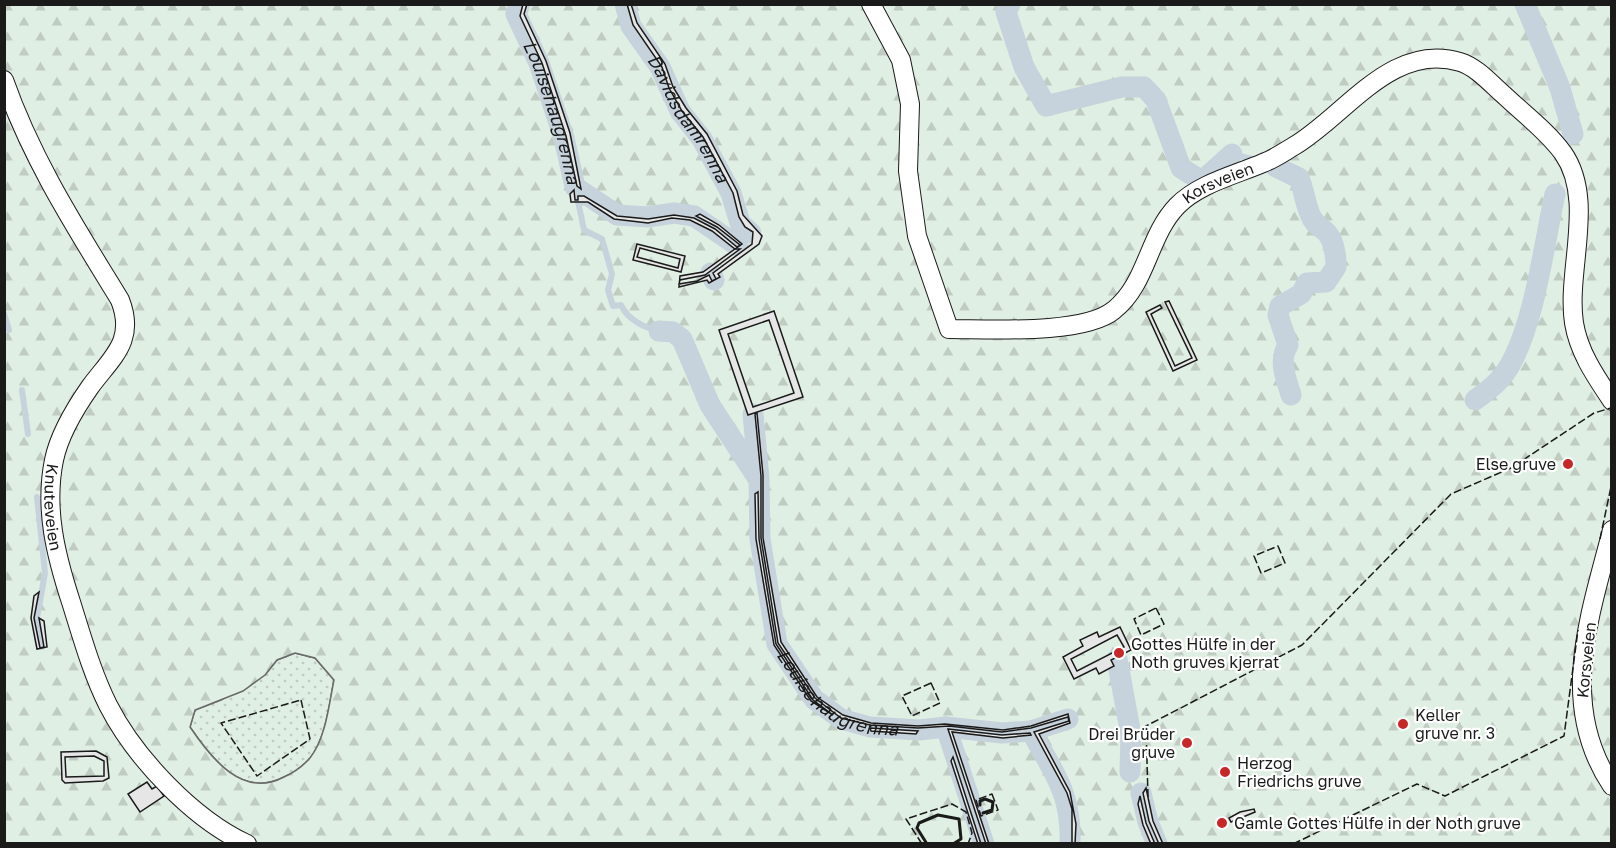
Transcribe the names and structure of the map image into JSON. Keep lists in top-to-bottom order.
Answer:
{
  "streets": {
    "street": ["Korsveien", "Knuteveien"]
  },
  "water": ["Louisehaugrenna", "Davidsdamrenna"],
  "places": [
    "Else gruve",
    "Gottes Hülfe in der Noth gruves kjerrat",
    "Keller gruve nr. 3",
    "Drei Brüder gruve",
    "Herzog Friedrichs gruve",
    "Gamle Gottes Hülfe in der Noth gruve"
  ]
}
